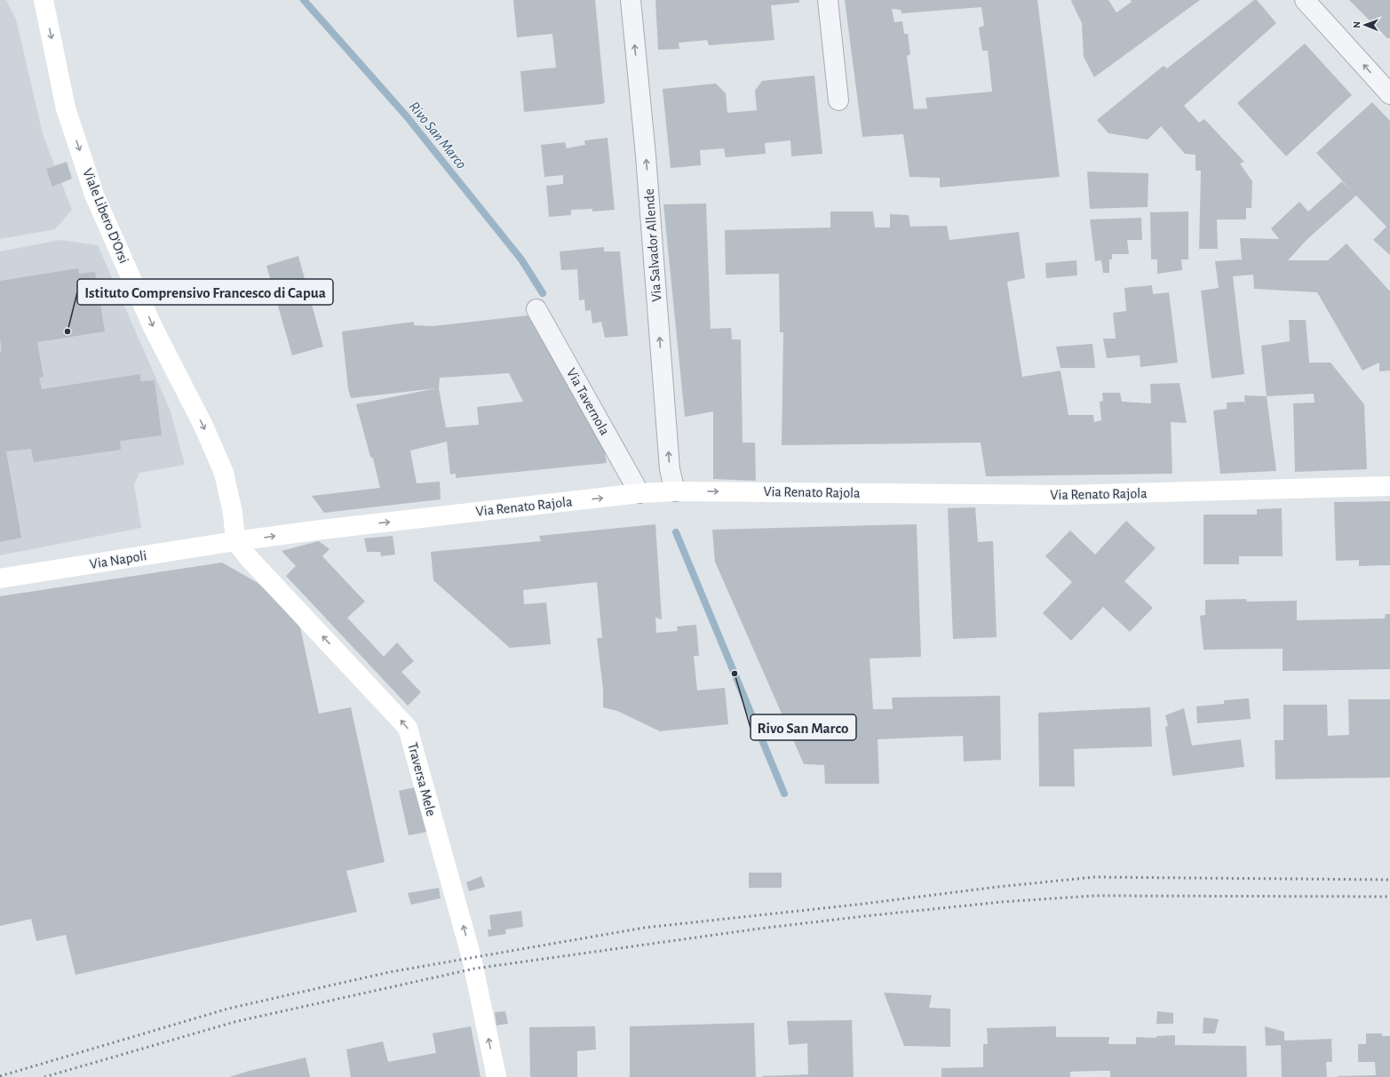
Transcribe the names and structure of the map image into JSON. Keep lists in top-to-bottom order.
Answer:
{
  "streets": {
    "street": [
      "Viale Libero D'Orsi",
      "Via Salvador Allende",
      "Via Tavernola",
      "Via Renato Rajola",
      "Via Napoli",
      "Traversa Mele"
    ]
  },
  "crossings": [
    ["Viale Libero D'Orsi", "Via Renato Rajola"],
    ["Viale Libero D'Orsi", "Via Napoli"],
    ["Viale Libero D'Orsi", "Traversa Mele"],
    ["Via Salvador Allende", "Via Renato Rajola"],
    ["Via Tavernola", "Via Renato Rajola"],
    ["Via Renato Rajola", "Via Napoli"],
    ["Via Renato Rajola", "Traversa Mele"],
    ["Via Napoli", "Traversa Mele"]
  ],
  "one_way": [
    "Viale Libero D'Orsi",
    "Via Salvador Allende",
    "Via Renato Rajola",
    "Traversa Mele"
  ],
  "water": ["Rivo San Marco"],
  "places": ["Istituto Comprensivo Francesco di Capua", "Rivo San Marco"],
  "north": "left"
}
